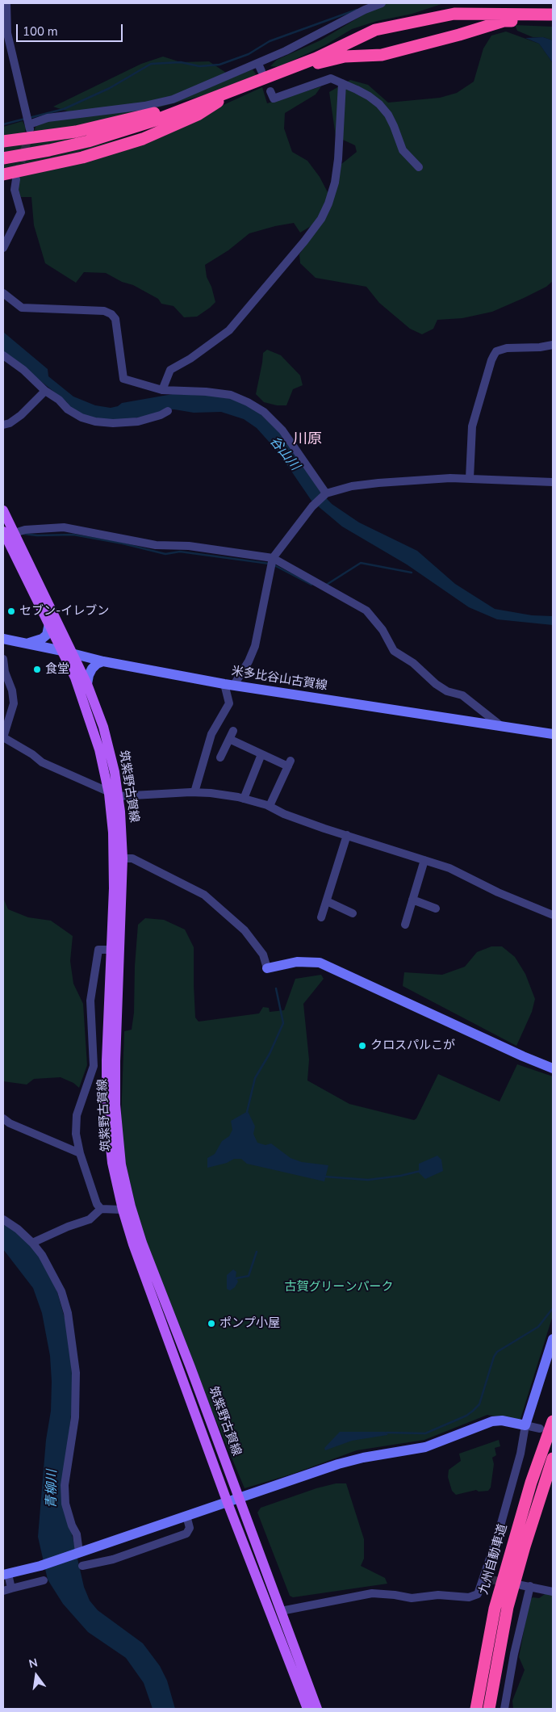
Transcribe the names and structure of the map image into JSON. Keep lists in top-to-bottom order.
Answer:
{
  "streets": {
    "highway": ["九州自動車道"],
    "main road": ["筑紫野古賀線"],
    "street": ["米多比谷山古賀線"]
  },
  "crossings": [
    ["米多比谷山古賀線", "筑紫野古賀線"]
  ],
  "districts": ["川原"],
  "water": ["谷山川", "青柳川"],
  "parks": ["古賀グリーンパーク"],
  "places": [
    "セブン-イレブン",
    "食堂",
    "クロスパルこが",
    "ポンプ小屋"
  ],
  "scale_bar": "100 m",
  "north": "top"
}
